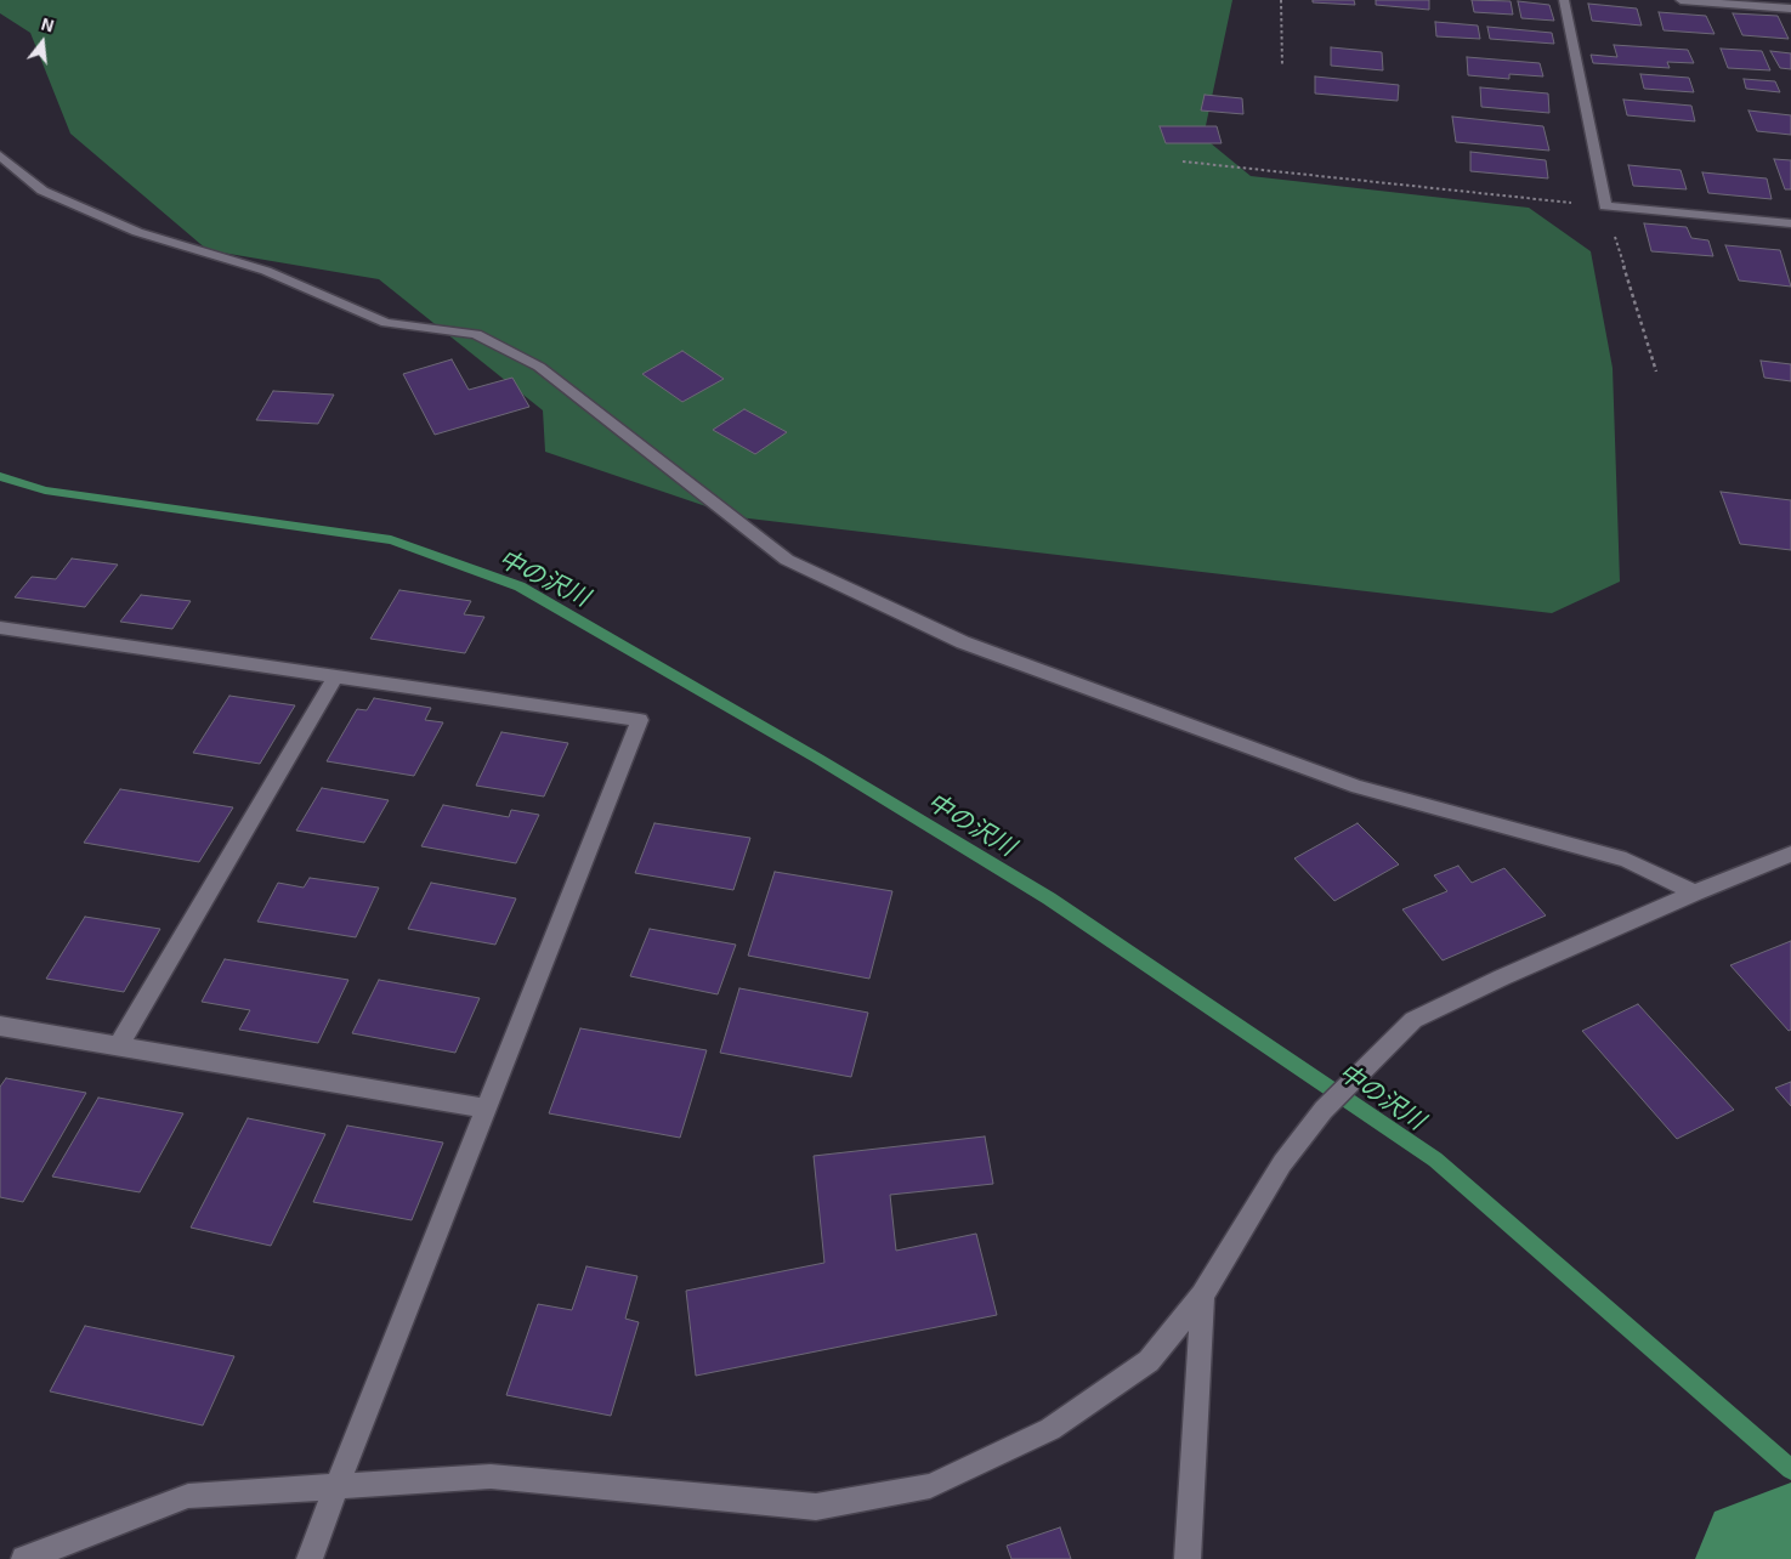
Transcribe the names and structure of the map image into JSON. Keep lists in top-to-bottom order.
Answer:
{
  "water": ["中の沢川"],
  "north": "top"
}
